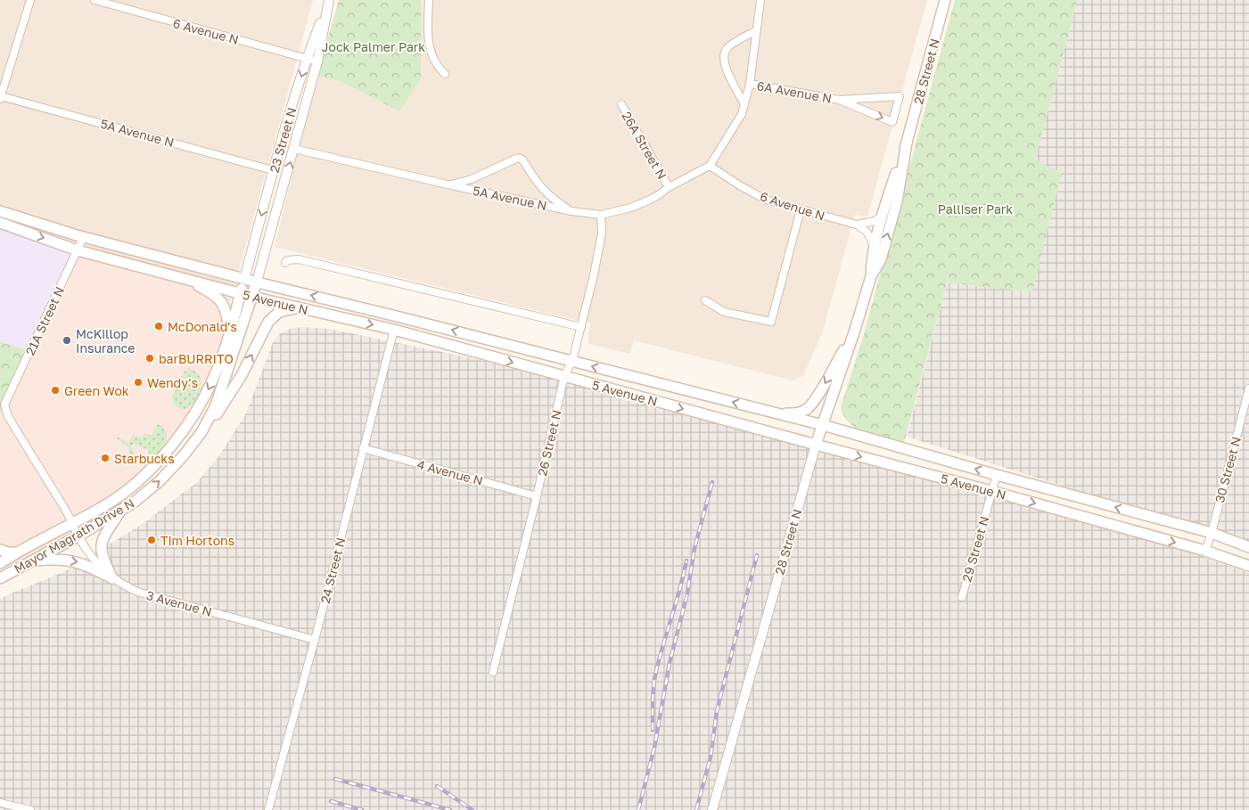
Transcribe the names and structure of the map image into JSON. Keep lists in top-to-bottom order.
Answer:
{
  "streets": {
    "main road": ["28 Street N", "5 Avenue N", "Mayor Magrath Drive N"],
    "street": [
      "6 Avenue N",
      "6A Avenue N",
      "5A Avenue N",
      "23 Street N",
      "26A Street N",
      "21A Street N",
      "26 Street N",
      "30 Street N",
      "4 Avenue N",
      "29 Street N",
      "24 Street N",
      "3 Avenue N"
    ]
  },
  "crossings": [
    ["6 Avenue N", "5A Avenue N"],
    ["6 Avenue N", "23 Street N"],
    ["28 Street N", "5 Avenue N"],
    ["5A Avenue N", "23 Street N"],
    ["5A Avenue N", "26A Street N"],
    ["5A Avenue N", "26 Street N"],
    ["23 Street N", "5 Avenue N"],
    ["23 Street N", "Mayor Magrath Drive N"],
    ["5 Avenue N", "21A Street N"],
    ["5 Avenue N", "26 Street N"],
    ["5 Avenue N", "30 Street N"],
    ["5 Avenue N", "Mayor Magrath Drive N"],
    ["5 Avenue N", "29 Street N"],
    ["5 Avenue N", "24 Street N"],
    ["21A Street N", "3 Avenue N"],
    ["26 Street N", "4 Avenue N"],
    ["4 Avenue N", "24 Street N"],
    ["Mayor Magrath Drive N", "3 Avenue N"],
    ["24 Street N", "3 Avenue N"]
  ],
  "parks": ["Jock Palmer Park", "Palliser Park"],
  "places": [
    "McDonald's",
    "McKillop Insurance",
    "barBURRITO",
    "Wendy's",
    "Green Wok",
    "Starbucks",
    "Tim Hortons"
  ]
}
